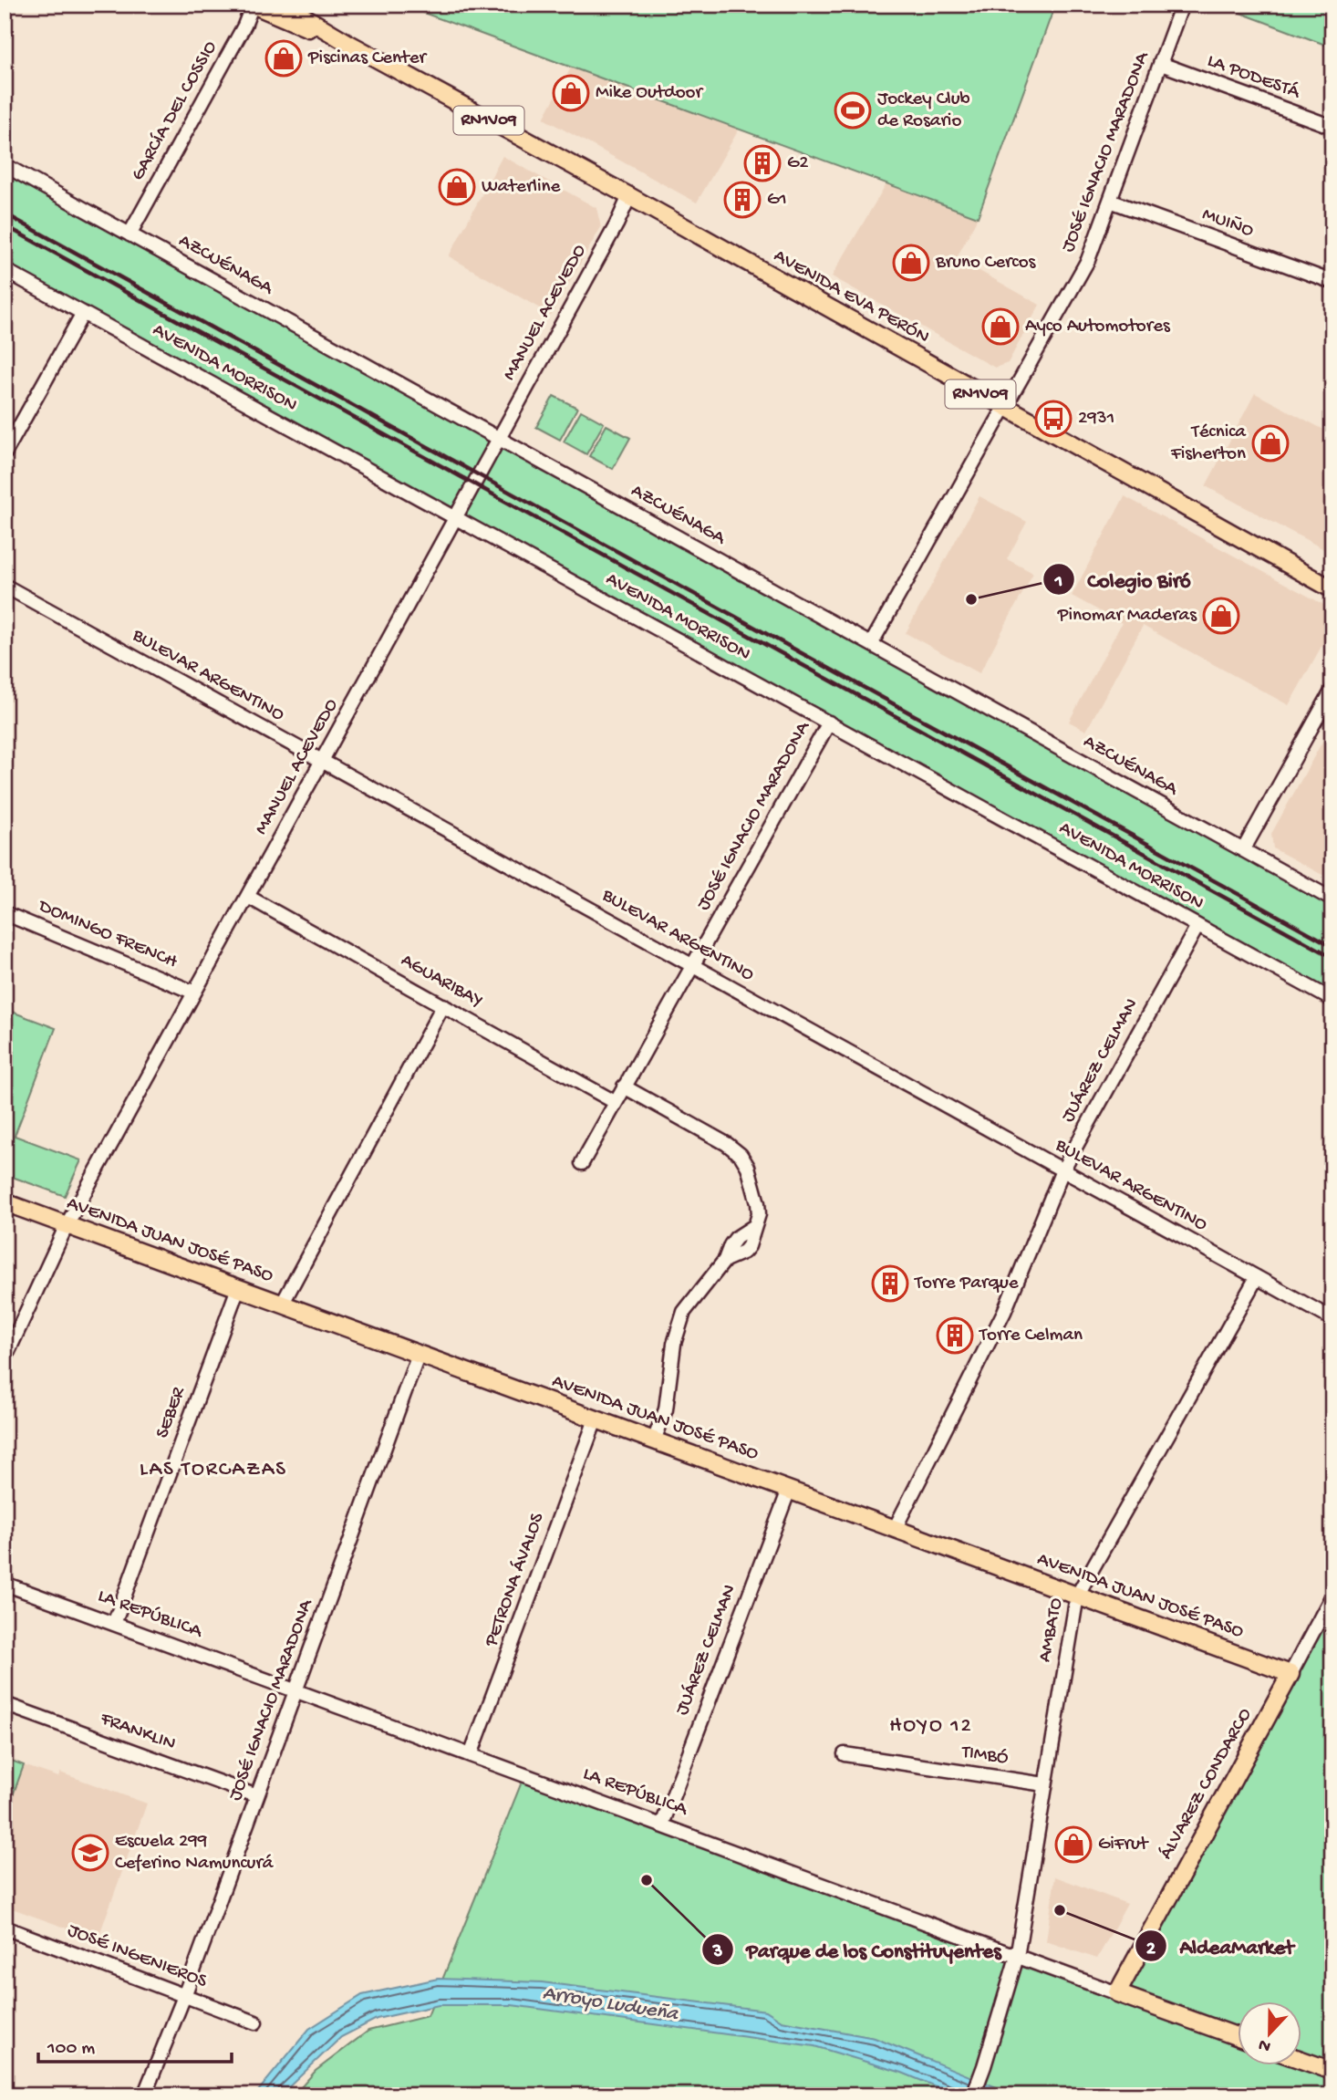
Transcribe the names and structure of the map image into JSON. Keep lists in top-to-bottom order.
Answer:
{
  "streets": {
    "main road": [
      "RN1V09",
      "AVENIDA EVA PERÓN",
      "AVENIDA JUAN JOSÉ PASO",
      "LA REPÚBLICA",
      "ÁLVAREZ CONDARCO"
    ],
    "street": [
      "LA PODESTÁ",
      "GARCÍA DEL COSSIO",
      "JOSÉ IGNACIO MARADONA",
      "MUIÑO",
      "AZCUÉNAGA",
      "MANUEL ACEVEDO",
      "AVENIDA MORRISON",
      "BULEVAR ARGENTINO",
      "DOMINGO FRENCH",
      "AGUARIBAY",
      "JUÁREZ CELMAN",
      "SEBER",
      "PETRONA ÁVALOS",
      "AMBATO",
      "FRANKLIN",
      "TIMBÓ",
      "JOSÉ INGENIEROS"
    ]
  },
  "crossings": [
    ["LA PODESTÁ", "JOSÉ IGNACIO MARADONA"],
    ["GARCÍA DEL COSSIO", "AZCUÉNAGA"],
    ["GARCÍA DEL COSSIO", "AVENIDA EVA PERÓN"],
    ["JOSÉ IGNACIO MARADONA", "MUIÑO"],
    ["JOSÉ IGNACIO MARADONA", "AZCUÉNAGA"],
    ["JOSÉ IGNACIO MARADONA", "AVENIDA EVA PERÓN"],
    ["JOSÉ IGNACIO MARADONA", "AVENIDA MORRISON"],
    ["JOSÉ IGNACIO MARADONA", "BULEVAR ARGENTINO"],
    ["JOSÉ IGNACIO MARADONA", "AGUARIBAY"],
    ["JOSÉ IGNACIO MARADONA", "AVENIDA JUAN JOSÉ PASO"],
    ["JOSÉ IGNACIO MARADONA", "LA REPÚBLICA"],
    ["JOSÉ IGNACIO MARADONA", "FRANKLIN"],
    ["JOSÉ IGNACIO MARADONA", "JOSÉ INGENIEROS"],
    ["AZCUÉNAGA", "MANUEL ACEVEDO"],
    ["AVENIDA EVA PERÓN", "MANUEL ACEVEDO"],
    ["MANUEL ACEVEDO", "AVENIDA MORRISON"],
    ["MANUEL ACEVEDO", "BULEVAR ARGENTINO"],
    ["MANUEL ACEVEDO", "DOMINGO FRENCH"],
    ["MANUEL ACEVEDO", "AGUARIBAY"],
    ["MANUEL ACEVEDO", "AVENIDA JUAN JOSÉ PASO"],
    ["AVENIDA MORRISON", "JUÁREZ CELMAN"],
    ["BULEVAR ARGENTINO", "JUÁREZ CELMAN"],
    ["BULEVAR ARGENTINO", "AMBATO"],
    ["JUÁREZ CELMAN", "AVENIDA JUAN JOSÉ PASO"],
    ["JUÁREZ CELMAN", "LA REPÚBLICA"],
    ["AVENIDA JUAN JOSÉ PASO", "SEBER"],
    ["AVENIDA JUAN JOSÉ PASO", "PETRONA ÁVALOS"],
    ["AVENIDA JUAN JOSÉ PASO", "AMBATO"],
    ["AVENIDA JUAN JOSÉ PASO", "ÁLVAREZ CONDARCO"],
    ["SEBER", "LA REPÚBLICA"],
    ["PETRONA ÁVALOS", "LA REPÚBLICA"],
    ["LA REPÚBLICA", "AMBATO"],
    ["LA REPÚBLICA", "ÁLVAREZ CONDARCO"],
    ["AMBATO", "TIMBÓ"]
  ],
  "districts": ["LAS TORCAZAS", "HOYO 12"],
  "water": ["Arroyo Ludueña"],
  "places": {
    "shop": [
      "Piscinas Center",
      "Mike Outdoor",
      "Waterline",
      "Bruno Cercos",
      "Ayco Automotores",
      "Técnica Fisherton",
      "Pinomar Maderas",
      "GiFrut"
    ],
    "sports": ["Jockey Club de Rosario"],
    "building": [
      "G2",
      "G1",
      "Torre Parque",
      "Torre Celman"
    ],
    "bus stop": ["2931"],
    "other": ["Colegio Biró", "Parque de los Constituyentes", "AldeaMarket"],
    "school or university": ["Escuela 299 Ceferino Namuncurá"]
  },
  "scale_bar": "100 m",
  "north": "bottom"
}
